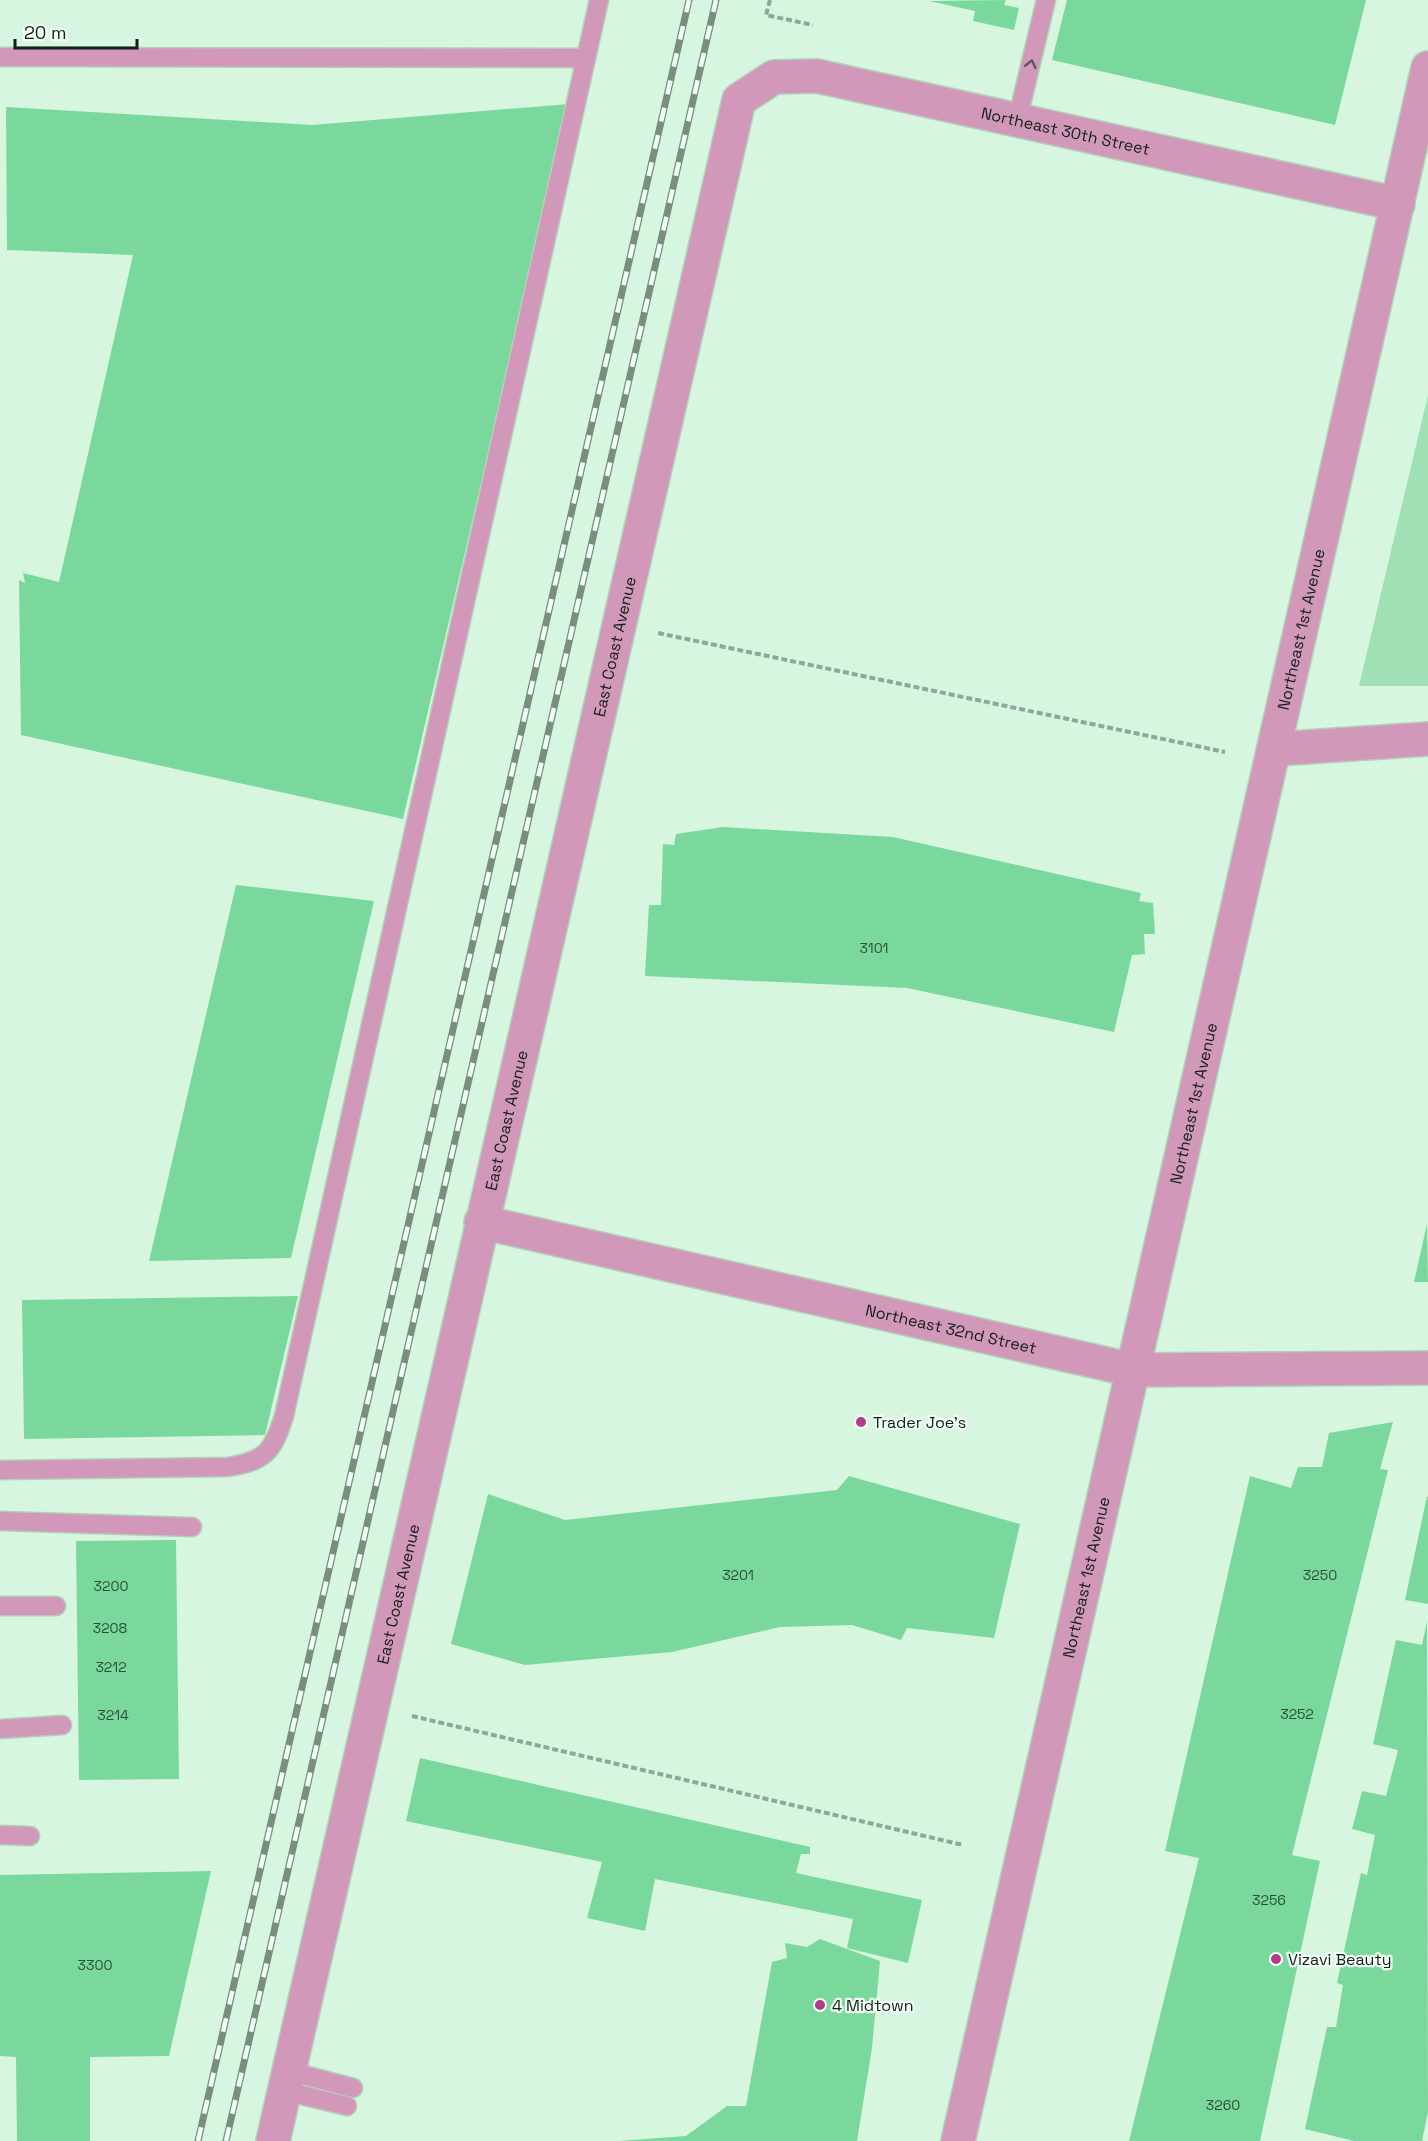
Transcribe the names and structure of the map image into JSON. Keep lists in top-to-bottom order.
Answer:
{
  "streets": {
    "street": [
      "Northeast 30th Street",
      "Northeast 1st Avenue",
      "East Coast Avenue",
      "Northeast 32nd Street"
    ]
  },
  "crossings": [
    ["Northeast 30th Street", "Northeast 1st Avenue"],
    ["Northeast 30th Street", "East Coast Avenue"],
    ["Northeast 1st Avenue", "Northeast 32nd Street"],
    ["East Coast Avenue", "Northeast 32nd Street"]
  ],
  "places": ["Trader Joe's", "Vizavi Beauty", "4 Midtown"],
  "house_numbers": [
    "3101",
    "3201",
    "3250",
    "3200",
    "3208",
    "3212",
    "3252",
    "3214",
    "3256",
    "3300",
    "3260"
  ],
  "scale_bar": "20 m"
}
